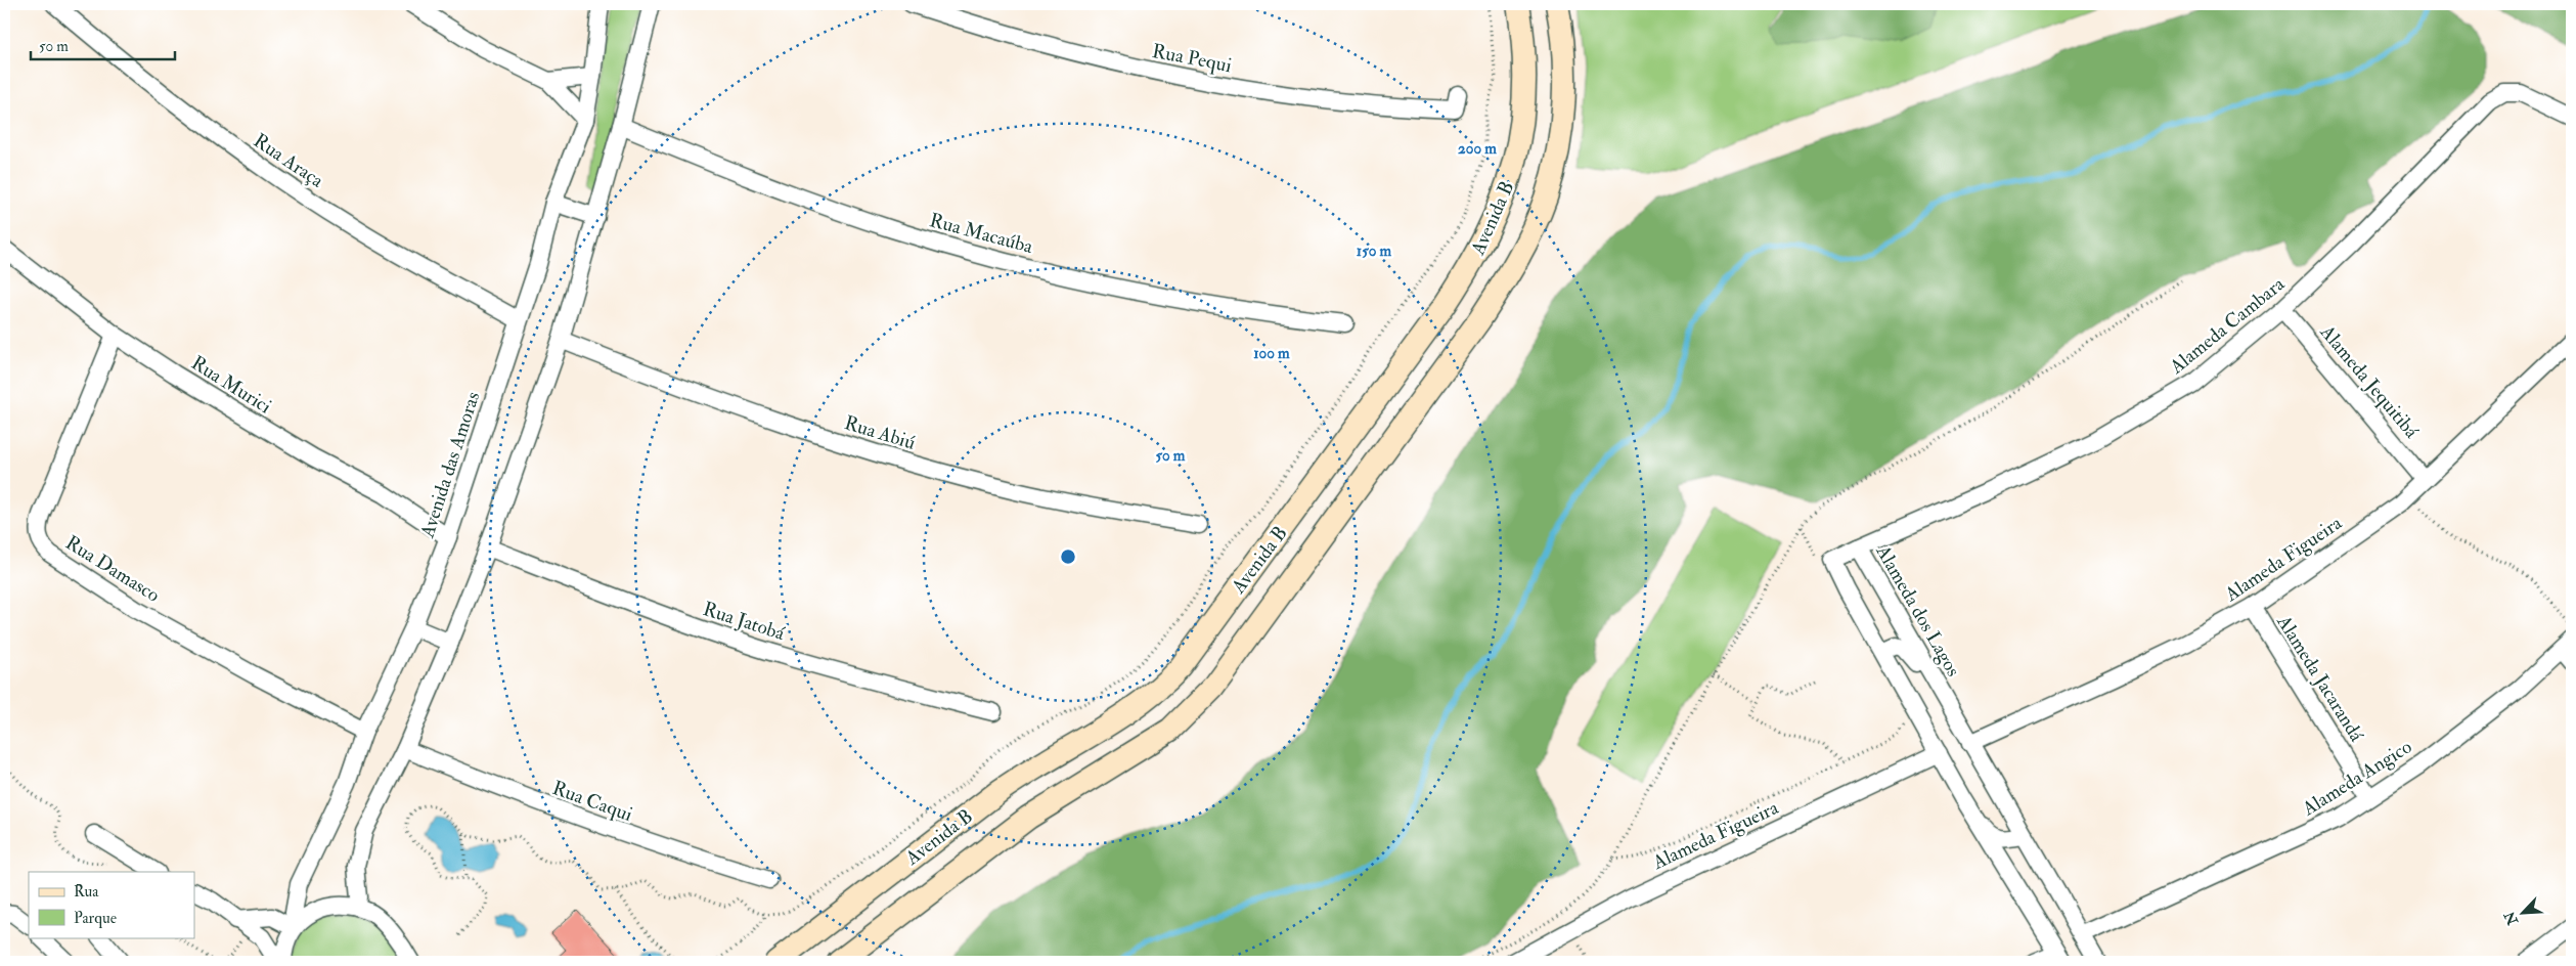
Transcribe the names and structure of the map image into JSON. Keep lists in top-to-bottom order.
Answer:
{
  "streets": {
    "street": [
      "Rua Pequi",
      "Rua Araça",
      "Avenida B",
      "Rua Macaúba",
      "Alameda Cambara",
      "Alameda Jequitibá",
      "Rua Murici",
      "Rua Abiú",
      "Avenida das Amoras",
      "Alameda Figueira",
      "Rua Damasco",
      "Alameda dos Lagos",
      "Rua Jatobá",
      "Alameda Jacarandá",
      "Alameda Angico",
      "Rua Caqui"
    ]
  },
  "crossings": [
    ["Rua Araça", "Avenida das Amoras"],
    ["Alameda Cambara", "Alameda Jequitibá"],
    ["Alameda Cambara", "Alameda dos Lagos"],
    ["Alameda Jequitibá", "Alameda Figueira"],
    ["Rua Murici", "Avenida das Amoras"],
    ["Rua Murici", "Rua Damasco"],
    ["Avenida das Amoras", "Rua Damasco"],
    ["Alameda Figueira", "Alameda dos Lagos"],
    ["Alameda Figueira", "Alameda Jacarandá"],
    ["Alameda dos Lagos", "Alameda Angico"],
    ["Alameda Jacarandá", "Alameda Angico"]
  ],
  "legend": ["Rua", "Parque"],
  "scale_bar": "50 m",
  "north": "bottom left",
  "rings": [
    "200 m",
    "150 m",
    "100 m",
    "50 m"
  ]
}
